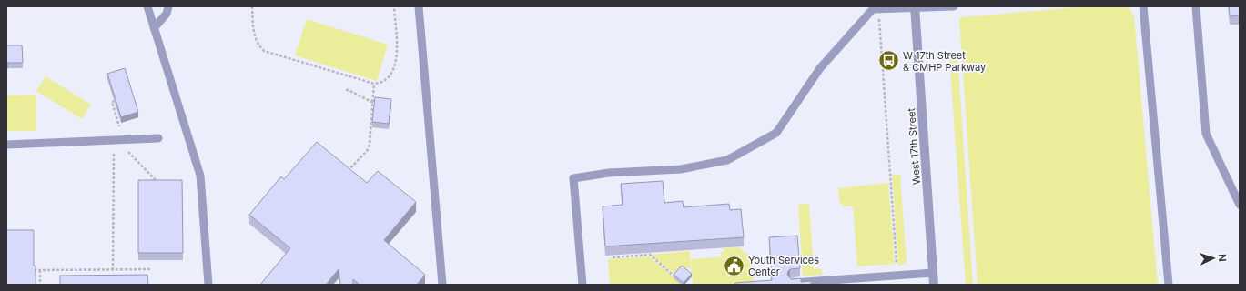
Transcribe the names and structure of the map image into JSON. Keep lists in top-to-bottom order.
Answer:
{
  "streets": {
    "street": ["West 17th Street"]
  },
  "places": {
    "bus stop": ["W 17th Street & CMHP Parkway"],
    "public building": ["Youth Services Center"]
  },
  "north": "right"
}
